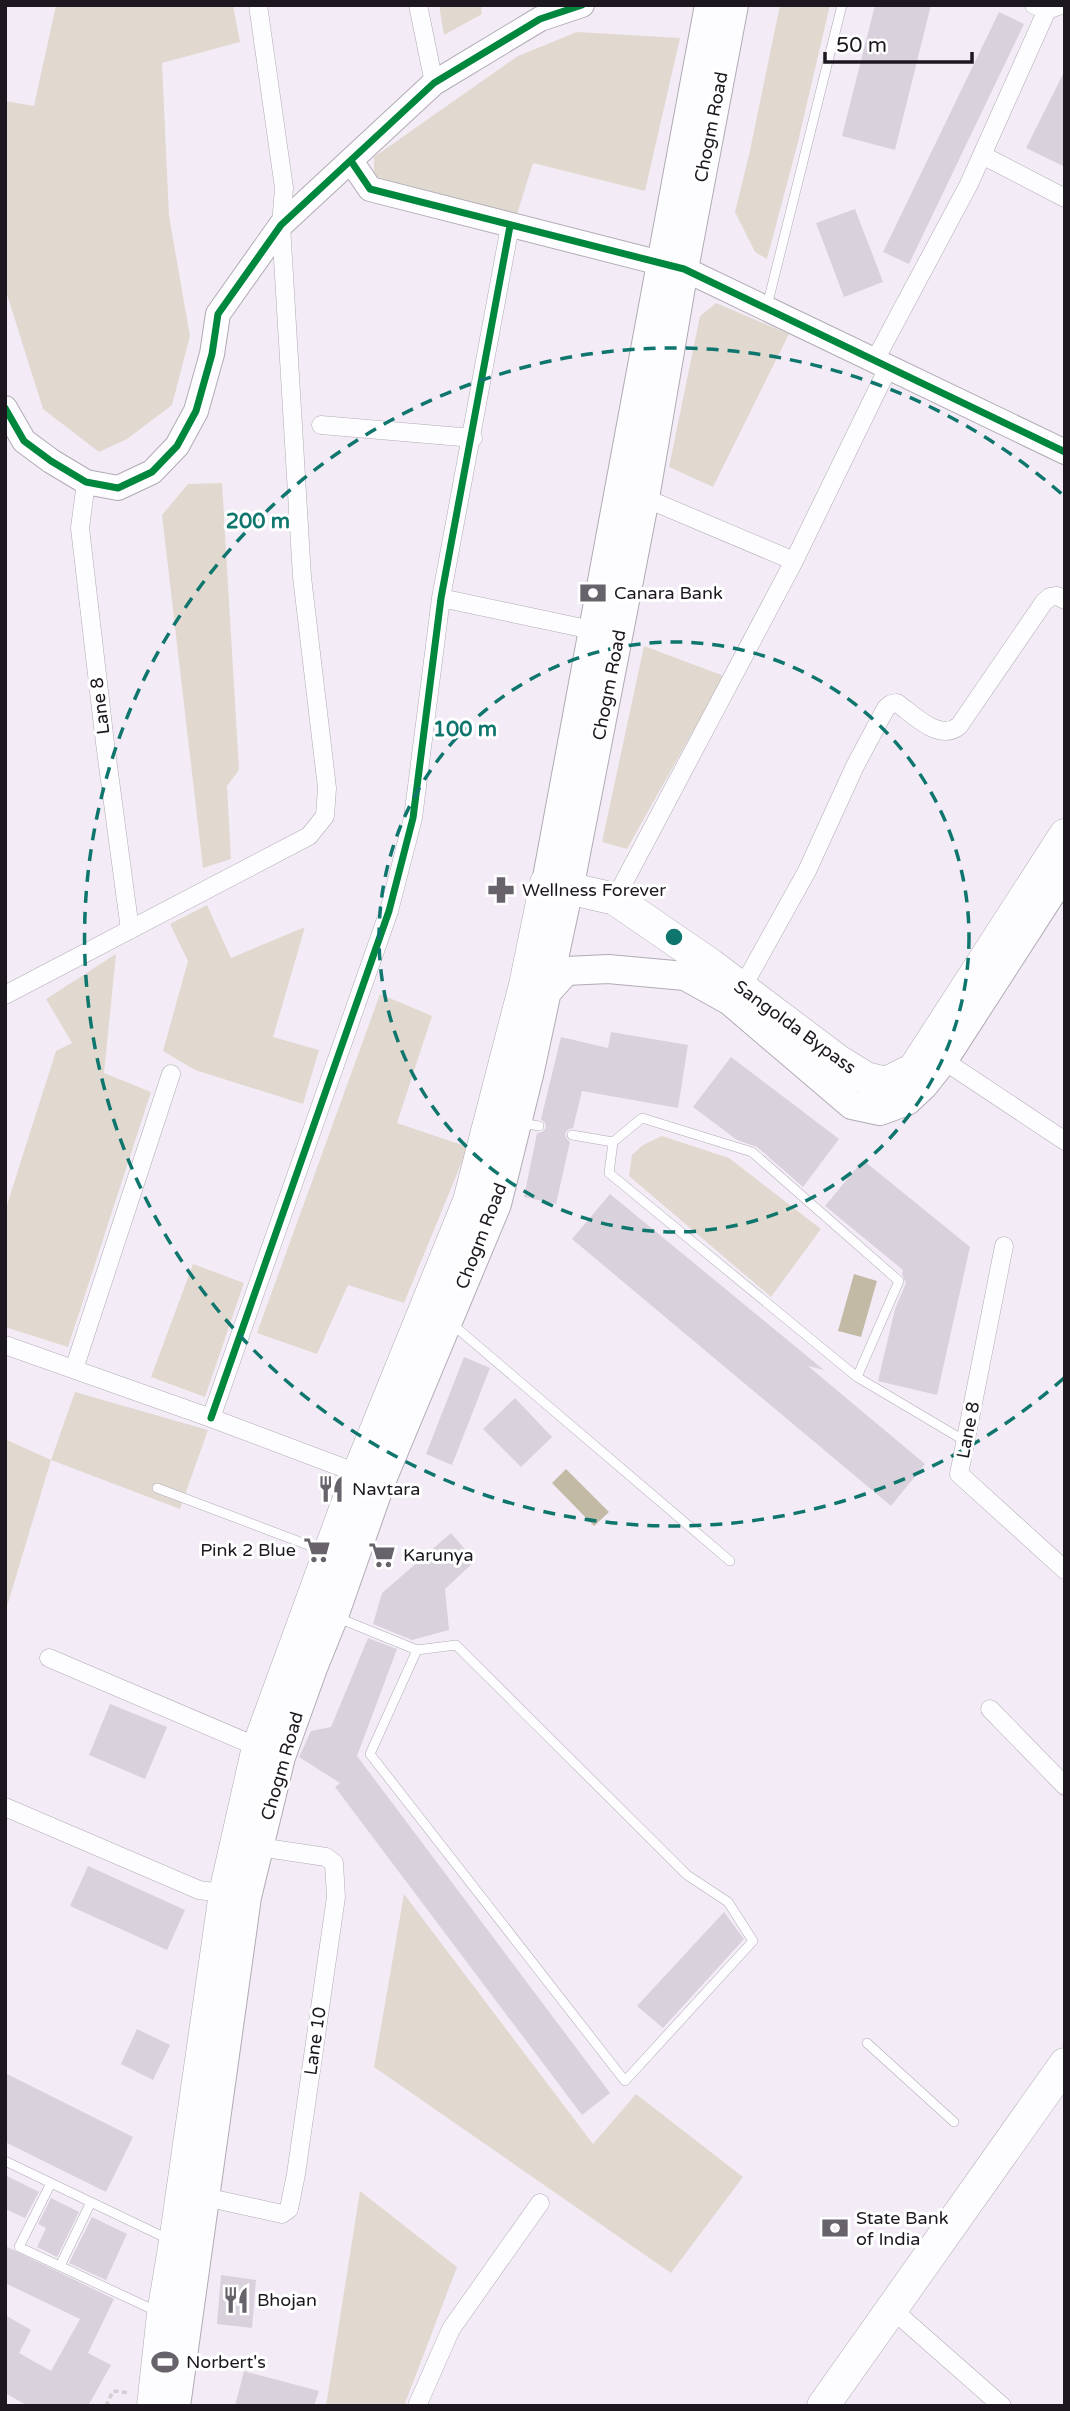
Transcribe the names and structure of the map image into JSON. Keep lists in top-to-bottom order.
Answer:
{
  "streets": {
    "highway": ["Chogm Road", "Sangolda Bypass"],
    "street": ["Lane 8", "Lane 10"]
  },
  "crossings": [
    ["Chogm Road", "Sangolda Bypass"],
    ["Chogm Road", "Lane 10"]
  ],
  "places": {
    "bank": ["Canara Bank", "State Bank of India"],
    "pharmacy": ["Wellness Forever"],
    "restaurant": ["Navtara", "Bhojan"],
    "supermarket": ["Pink 2 Blue", "Karunya"],
    "sports": ["Norbert's"]
  },
  "scale_bar": "50 m",
  "rings": ["200 m", "100 m"]
}
